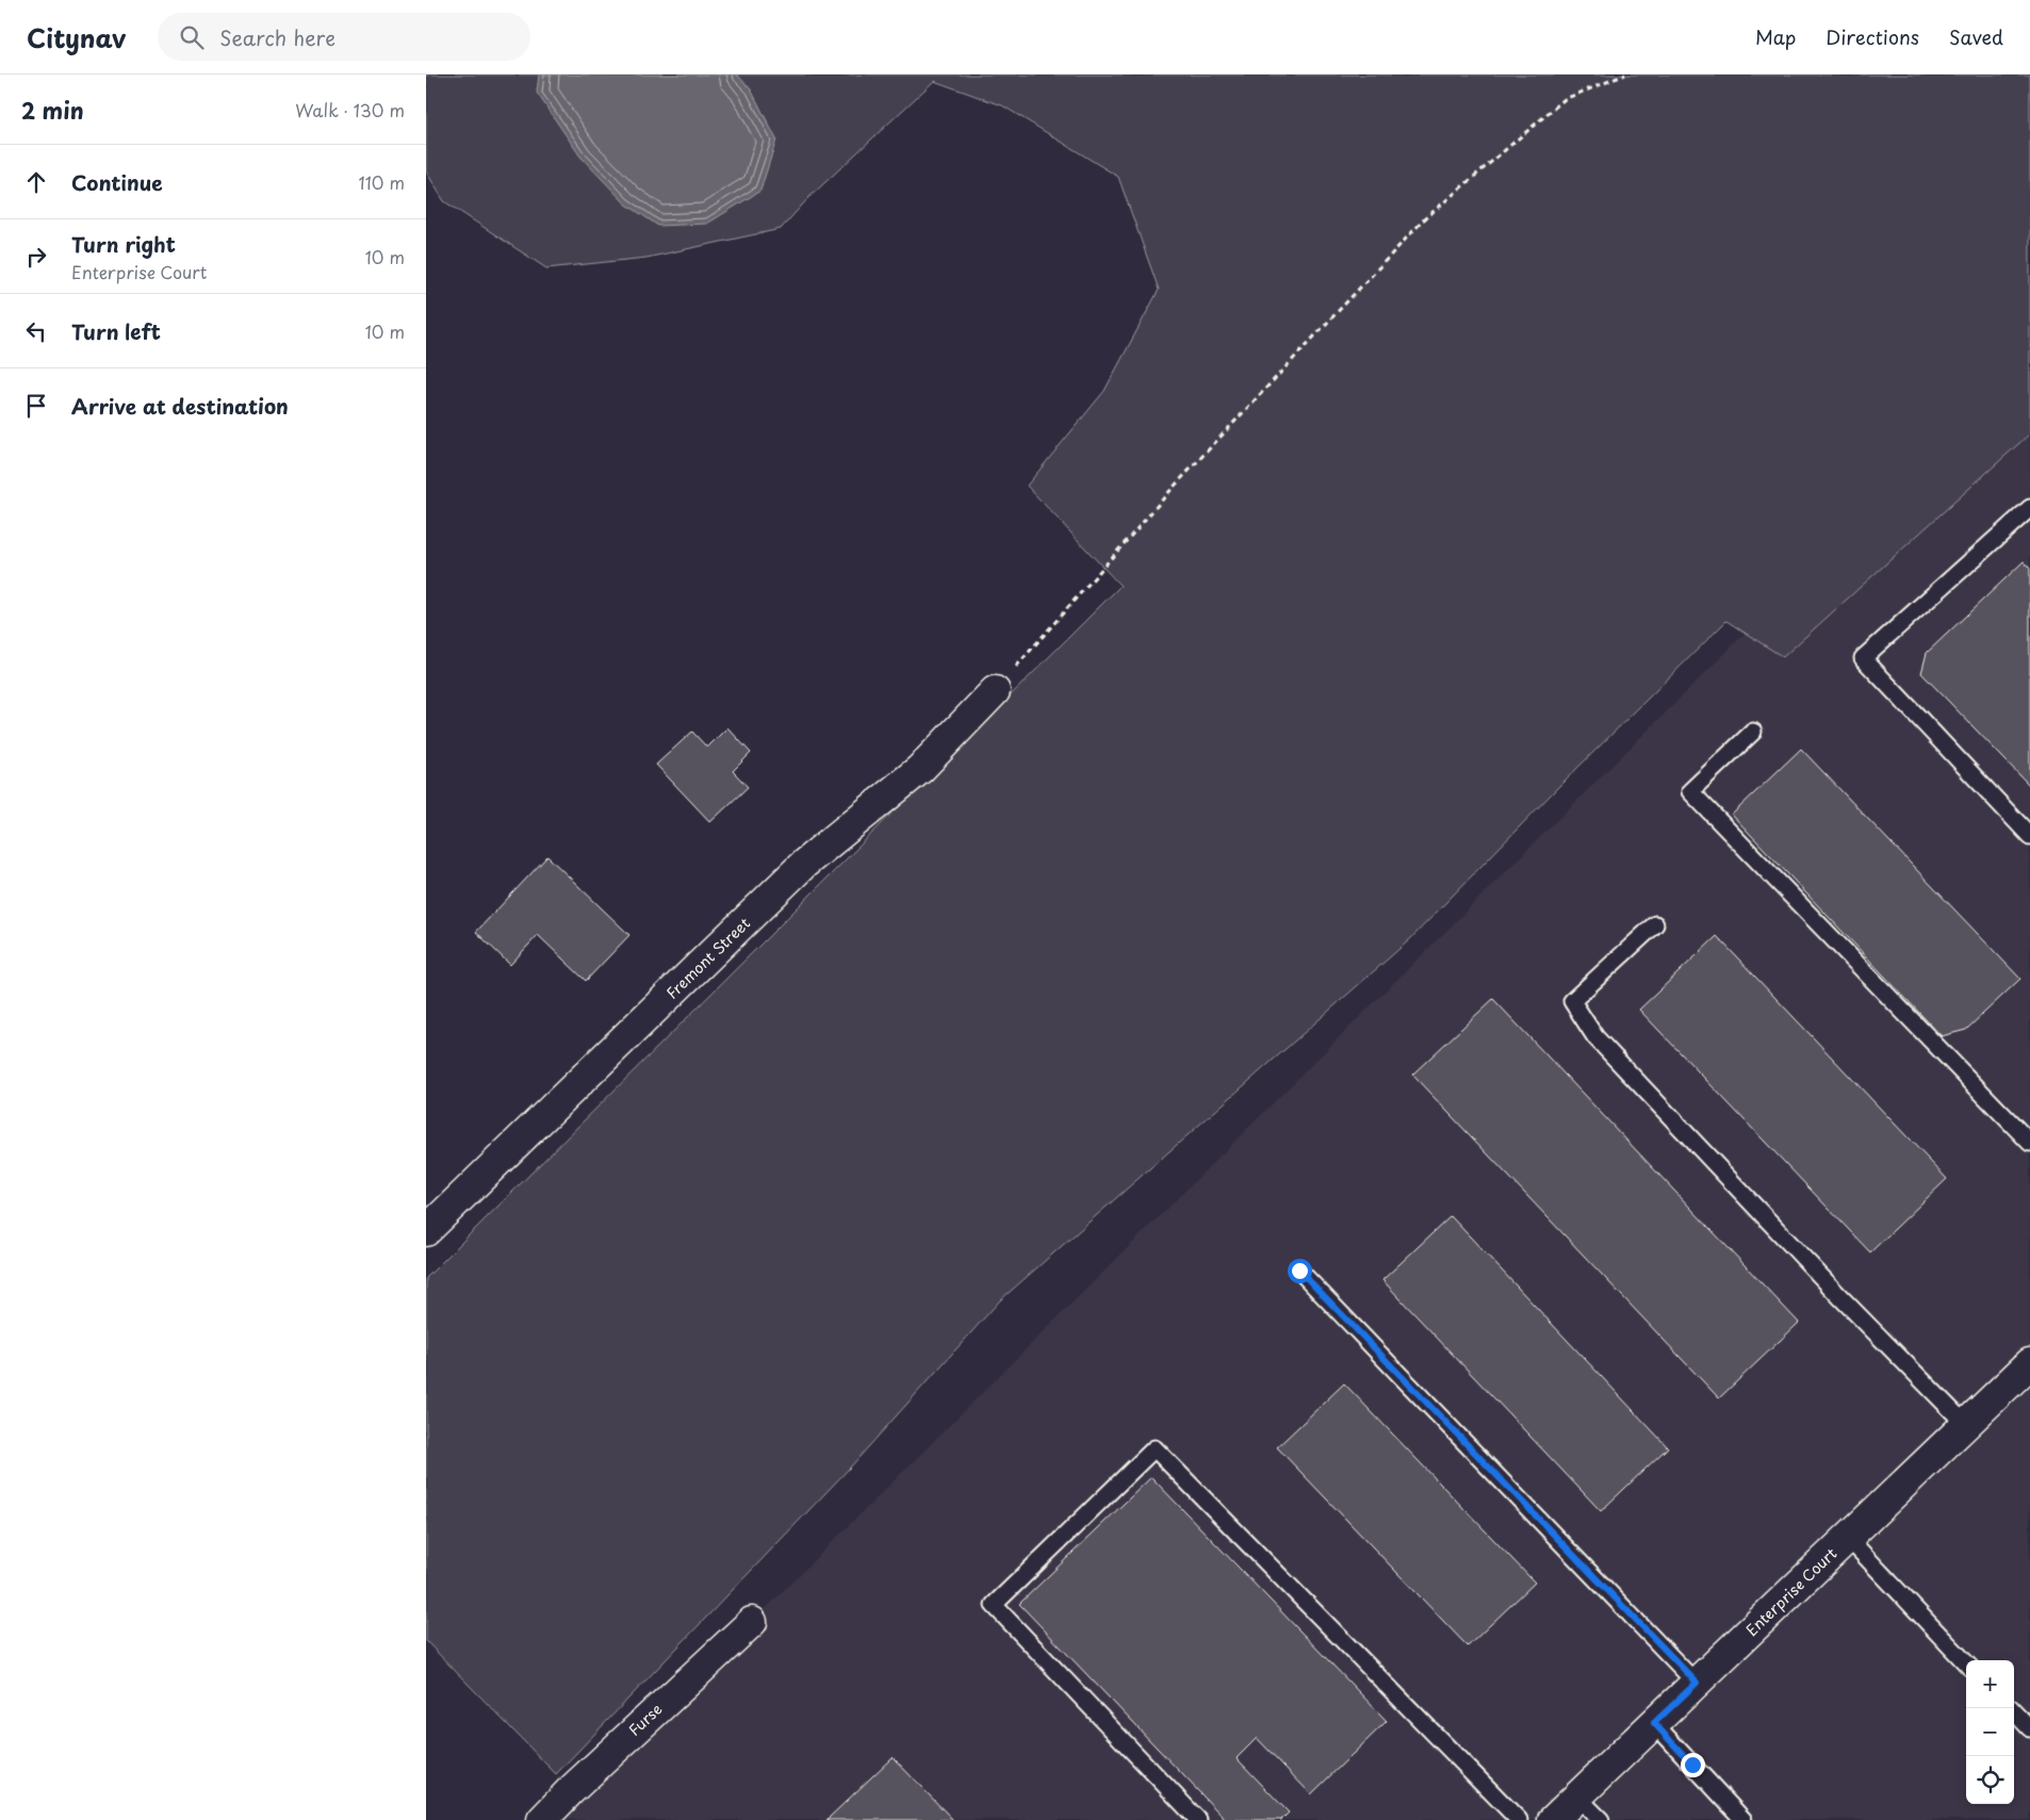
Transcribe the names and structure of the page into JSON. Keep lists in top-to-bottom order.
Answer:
{
  "streets": {
    "street": ["Fremont Street", "Enterprise Court", "Furse"]
  },
  "page": {
    "header": "Citynav",
    "search": "Search here",
    "nav": ["Map", "Directions", "Saved"],
    "heading": ["2 min", "Walk · 130 m"],
    "list": [
      ["Continue", "110 m"],
      ["Turn right", "Enterprise Court", "10 m"],
      ["Turn left", "10 m"],
      "Arrive at destination"
    ],
    "map_buttons": ["+", "−"]
  }
}
